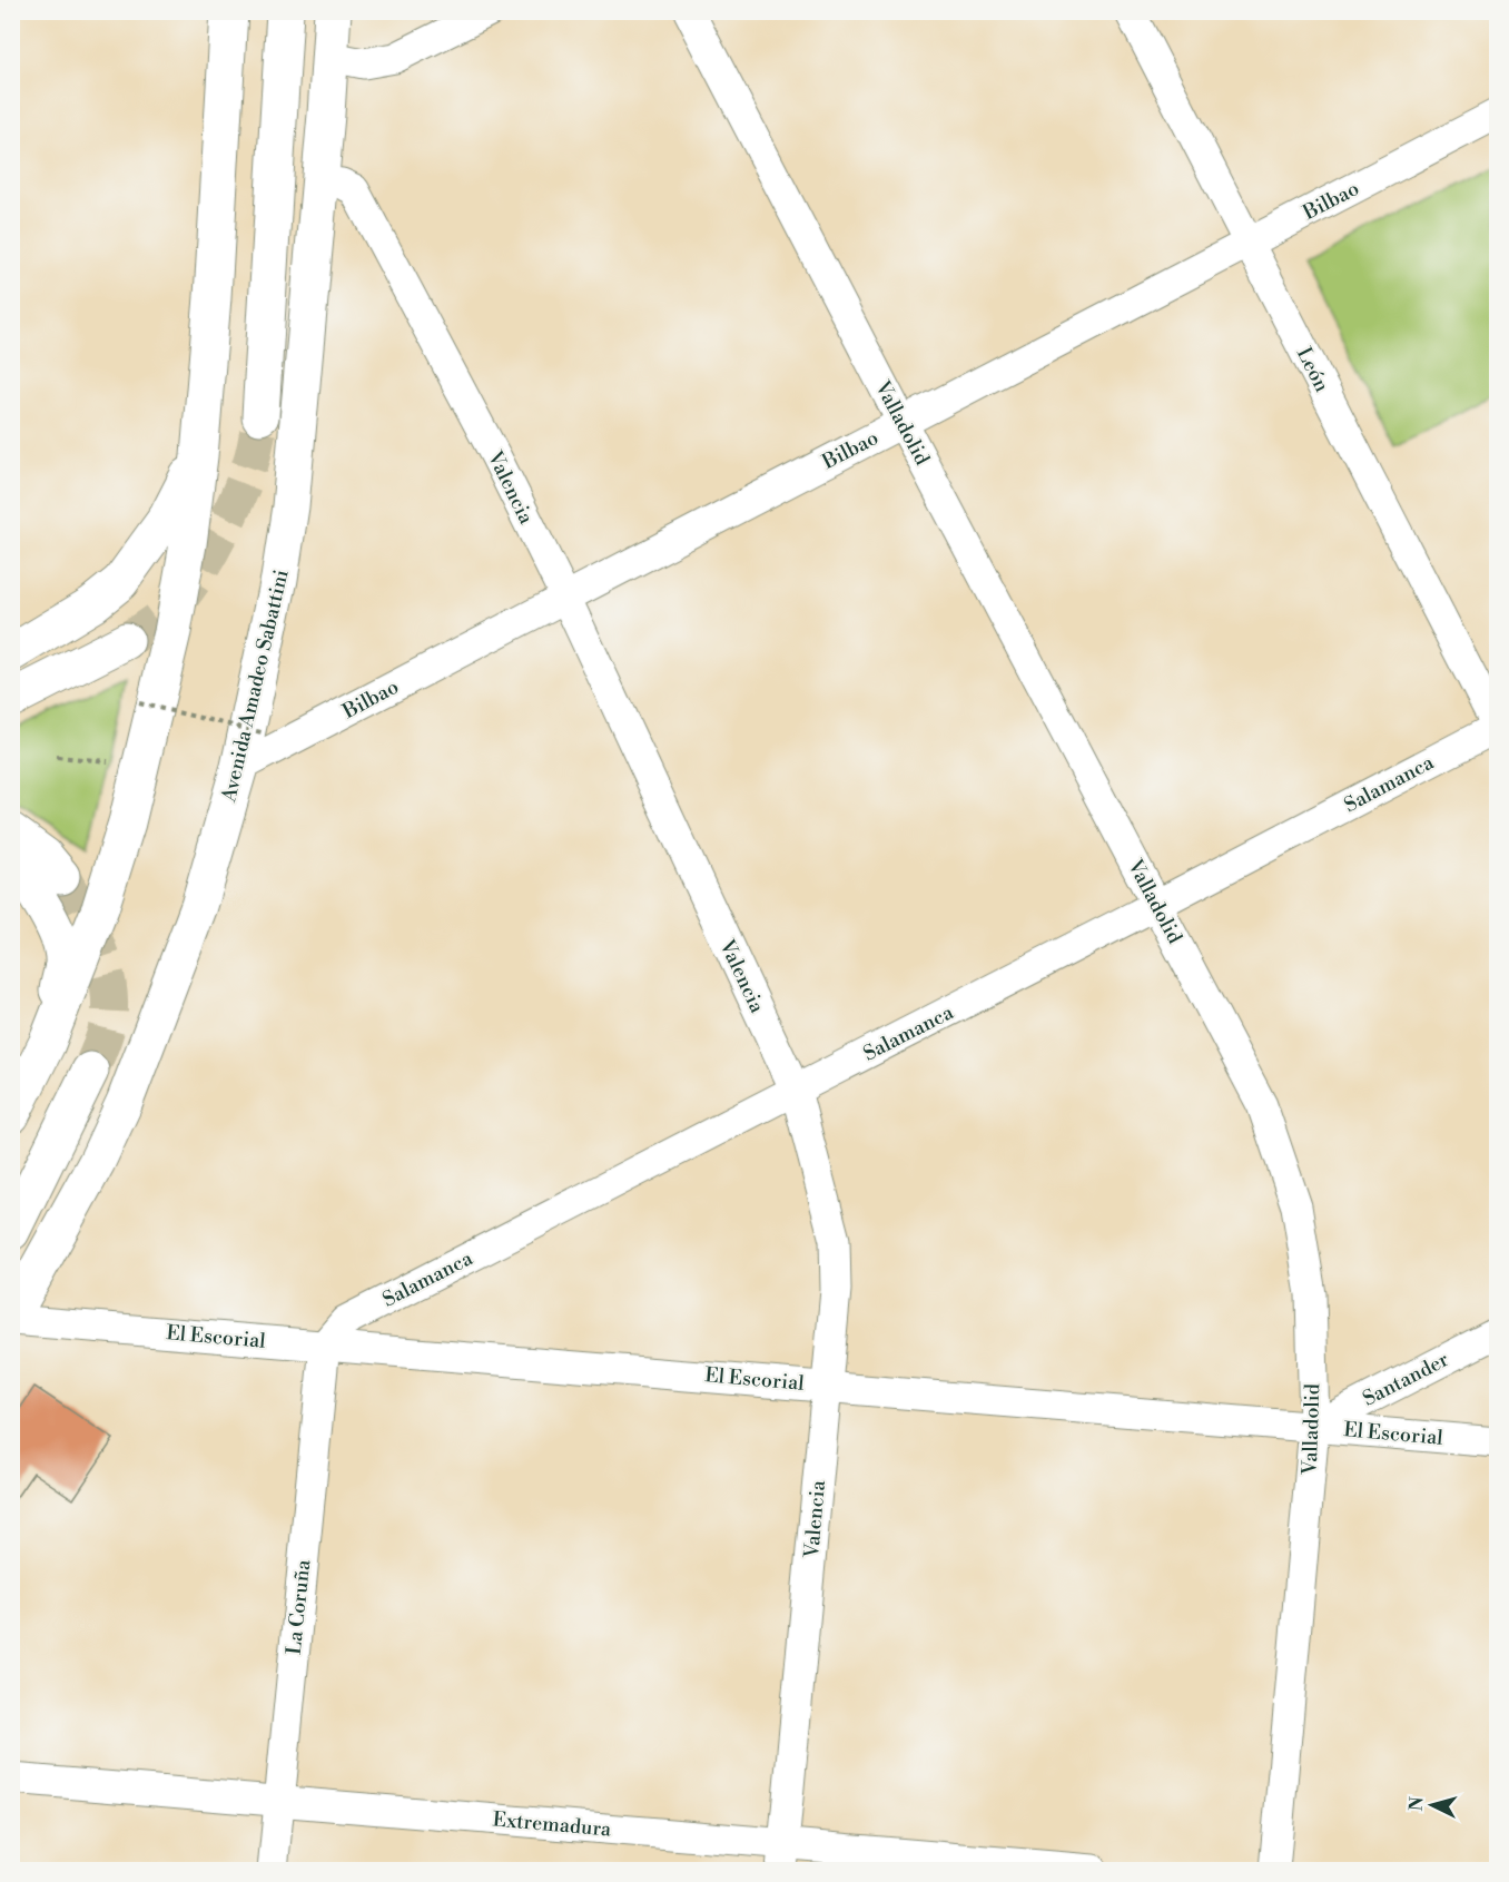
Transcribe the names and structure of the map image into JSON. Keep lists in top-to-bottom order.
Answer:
{
  "streets": {
    "main road": ["Avenida Amadeo Sabattini"],
    "street": [
      "Bilbao",
      "León",
      "Valladolid",
      "Valencia",
      "Salamanca",
      "El Escorial",
      "Santander",
      "La Coruña",
      "Extremadura"
    ]
  },
  "crossings": [
    ["Bilbao", "León"],
    ["Bilbao", "Valladolid"],
    ["Bilbao", "Valencia"],
    ["Bilbao", "Avenida Amadeo Sabattini"],
    ["León", "Salamanca"],
    ["Valladolid", "Salamanca"],
    ["Valladolid", "El Escorial"],
    ["Valladolid", "Santander"],
    ["Valencia", "Avenida Amadeo Sabattini"],
    ["Valencia", "Salamanca"],
    ["Valencia", "El Escorial"],
    ["Valencia", "Extremadura"],
    ["Avenida Amadeo Sabattini", "El Escorial"],
    ["Salamanca", "El Escorial"],
    ["Salamanca", "La Coruña"],
    ["El Escorial", "Santander"],
    ["El Escorial", "La Coruña"],
    ["La Coruña", "Extremadura"]
  ],
  "north": "left"
}
